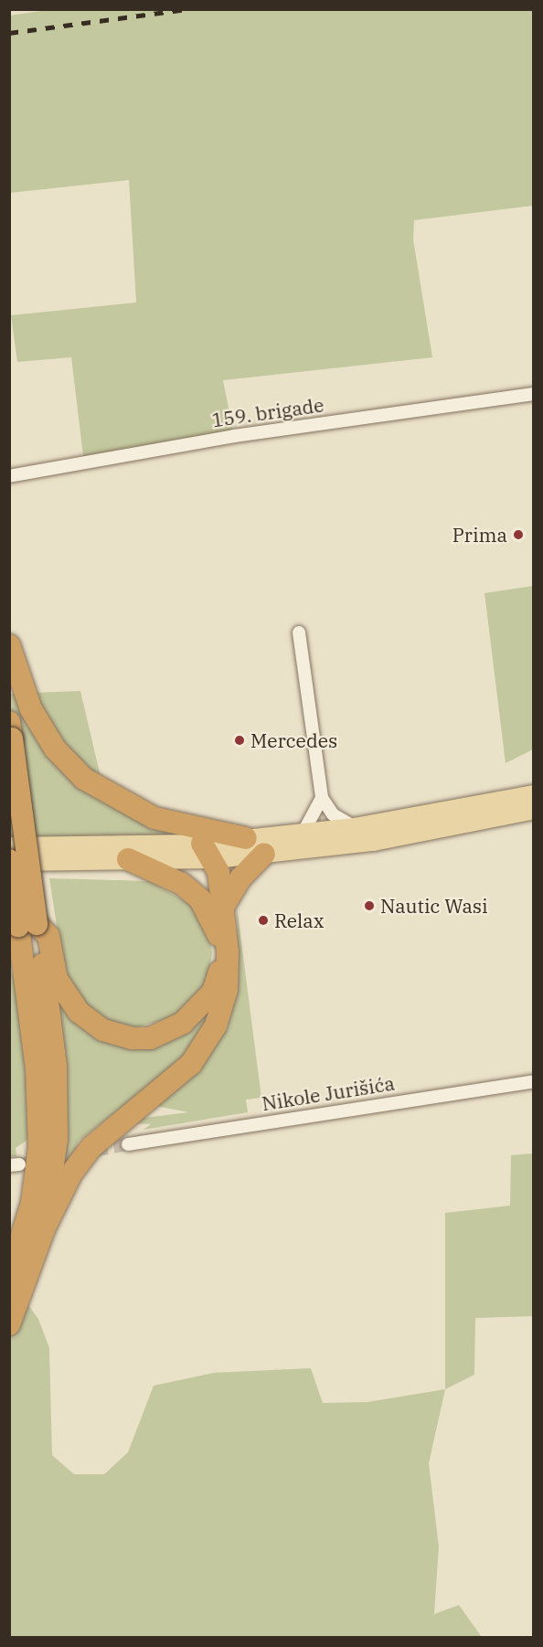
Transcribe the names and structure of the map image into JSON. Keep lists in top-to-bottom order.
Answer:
{
  "streets": {
    "street": ["159. brigade", "Nikole Jurišića"]
  },
  "places": [
    "Prima",
    "Mercedes",
    "Nautic Wasi",
    "Relax"
  ]
}
